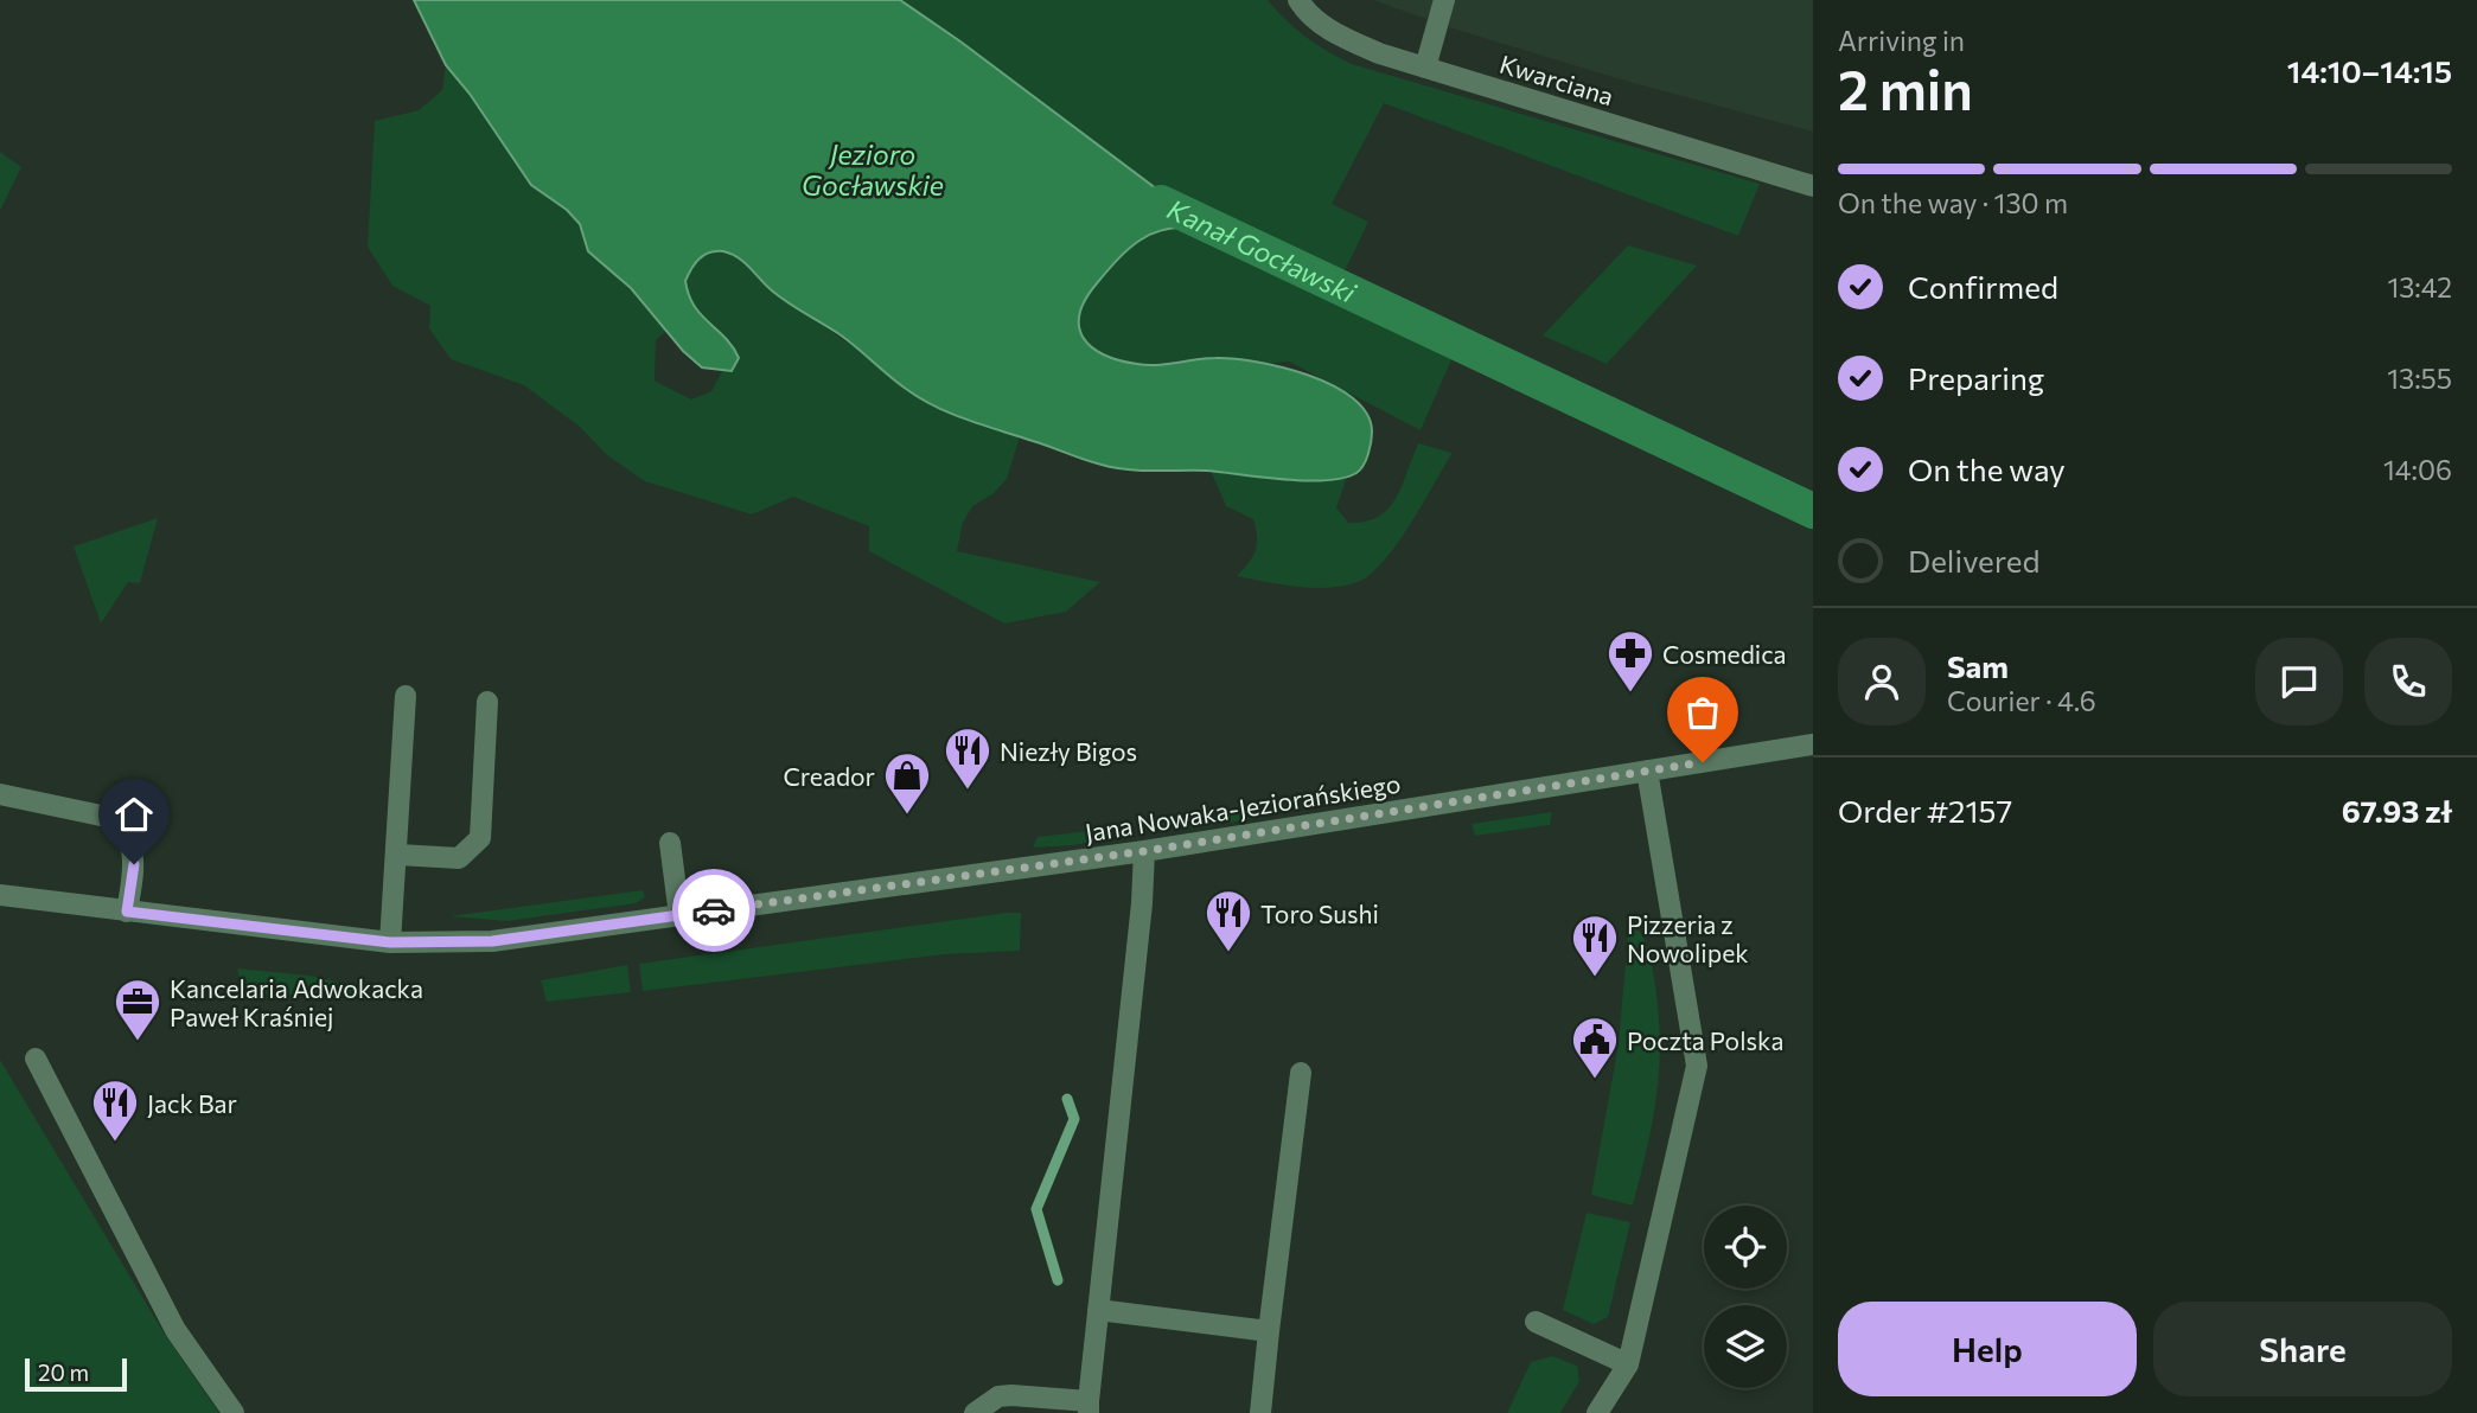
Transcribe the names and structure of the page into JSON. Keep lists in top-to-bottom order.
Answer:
{
  "streets": {
    "street": ["Kwarciana", "Jana Nowaka-Jeziorańskiego"]
  },
  "water": ["Jezioro Gocławskie", "Kanał Gocławski"],
  "places": {
    "pharmacy": ["Cosmedica"],
    "restaurant": [
      "Niezły Bigos",
      "Toro Sushi",
      "Pizzeria z Nowolipek",
      "Jack Bar"
    ],
    "shop": ["Creador"],
    "office": ["Kancelaria Adwokacka Paweł Kraśniej"],
    "public building": ["Poczta Polska"]
  },
  "scale_bar": "20 m",
  "page": {
    "heading": ["2 min", "Arriving in", "14:10–14:15"],
    "panel": [
      "Sam",
      "Courier · 4.6",
      "Order #2157",
      "67.93 zł"
    ],
    "bar": "On the way · 130 m",
    "list": [
      ["Confirmed", "13:42"],
      ["Preparing", "13:55"],
      ["On the way", "14:06"],
      "Delivered"
    ],
    "buttons": ["Help", "Share"],
    "scale": "20 m"
  }
}
